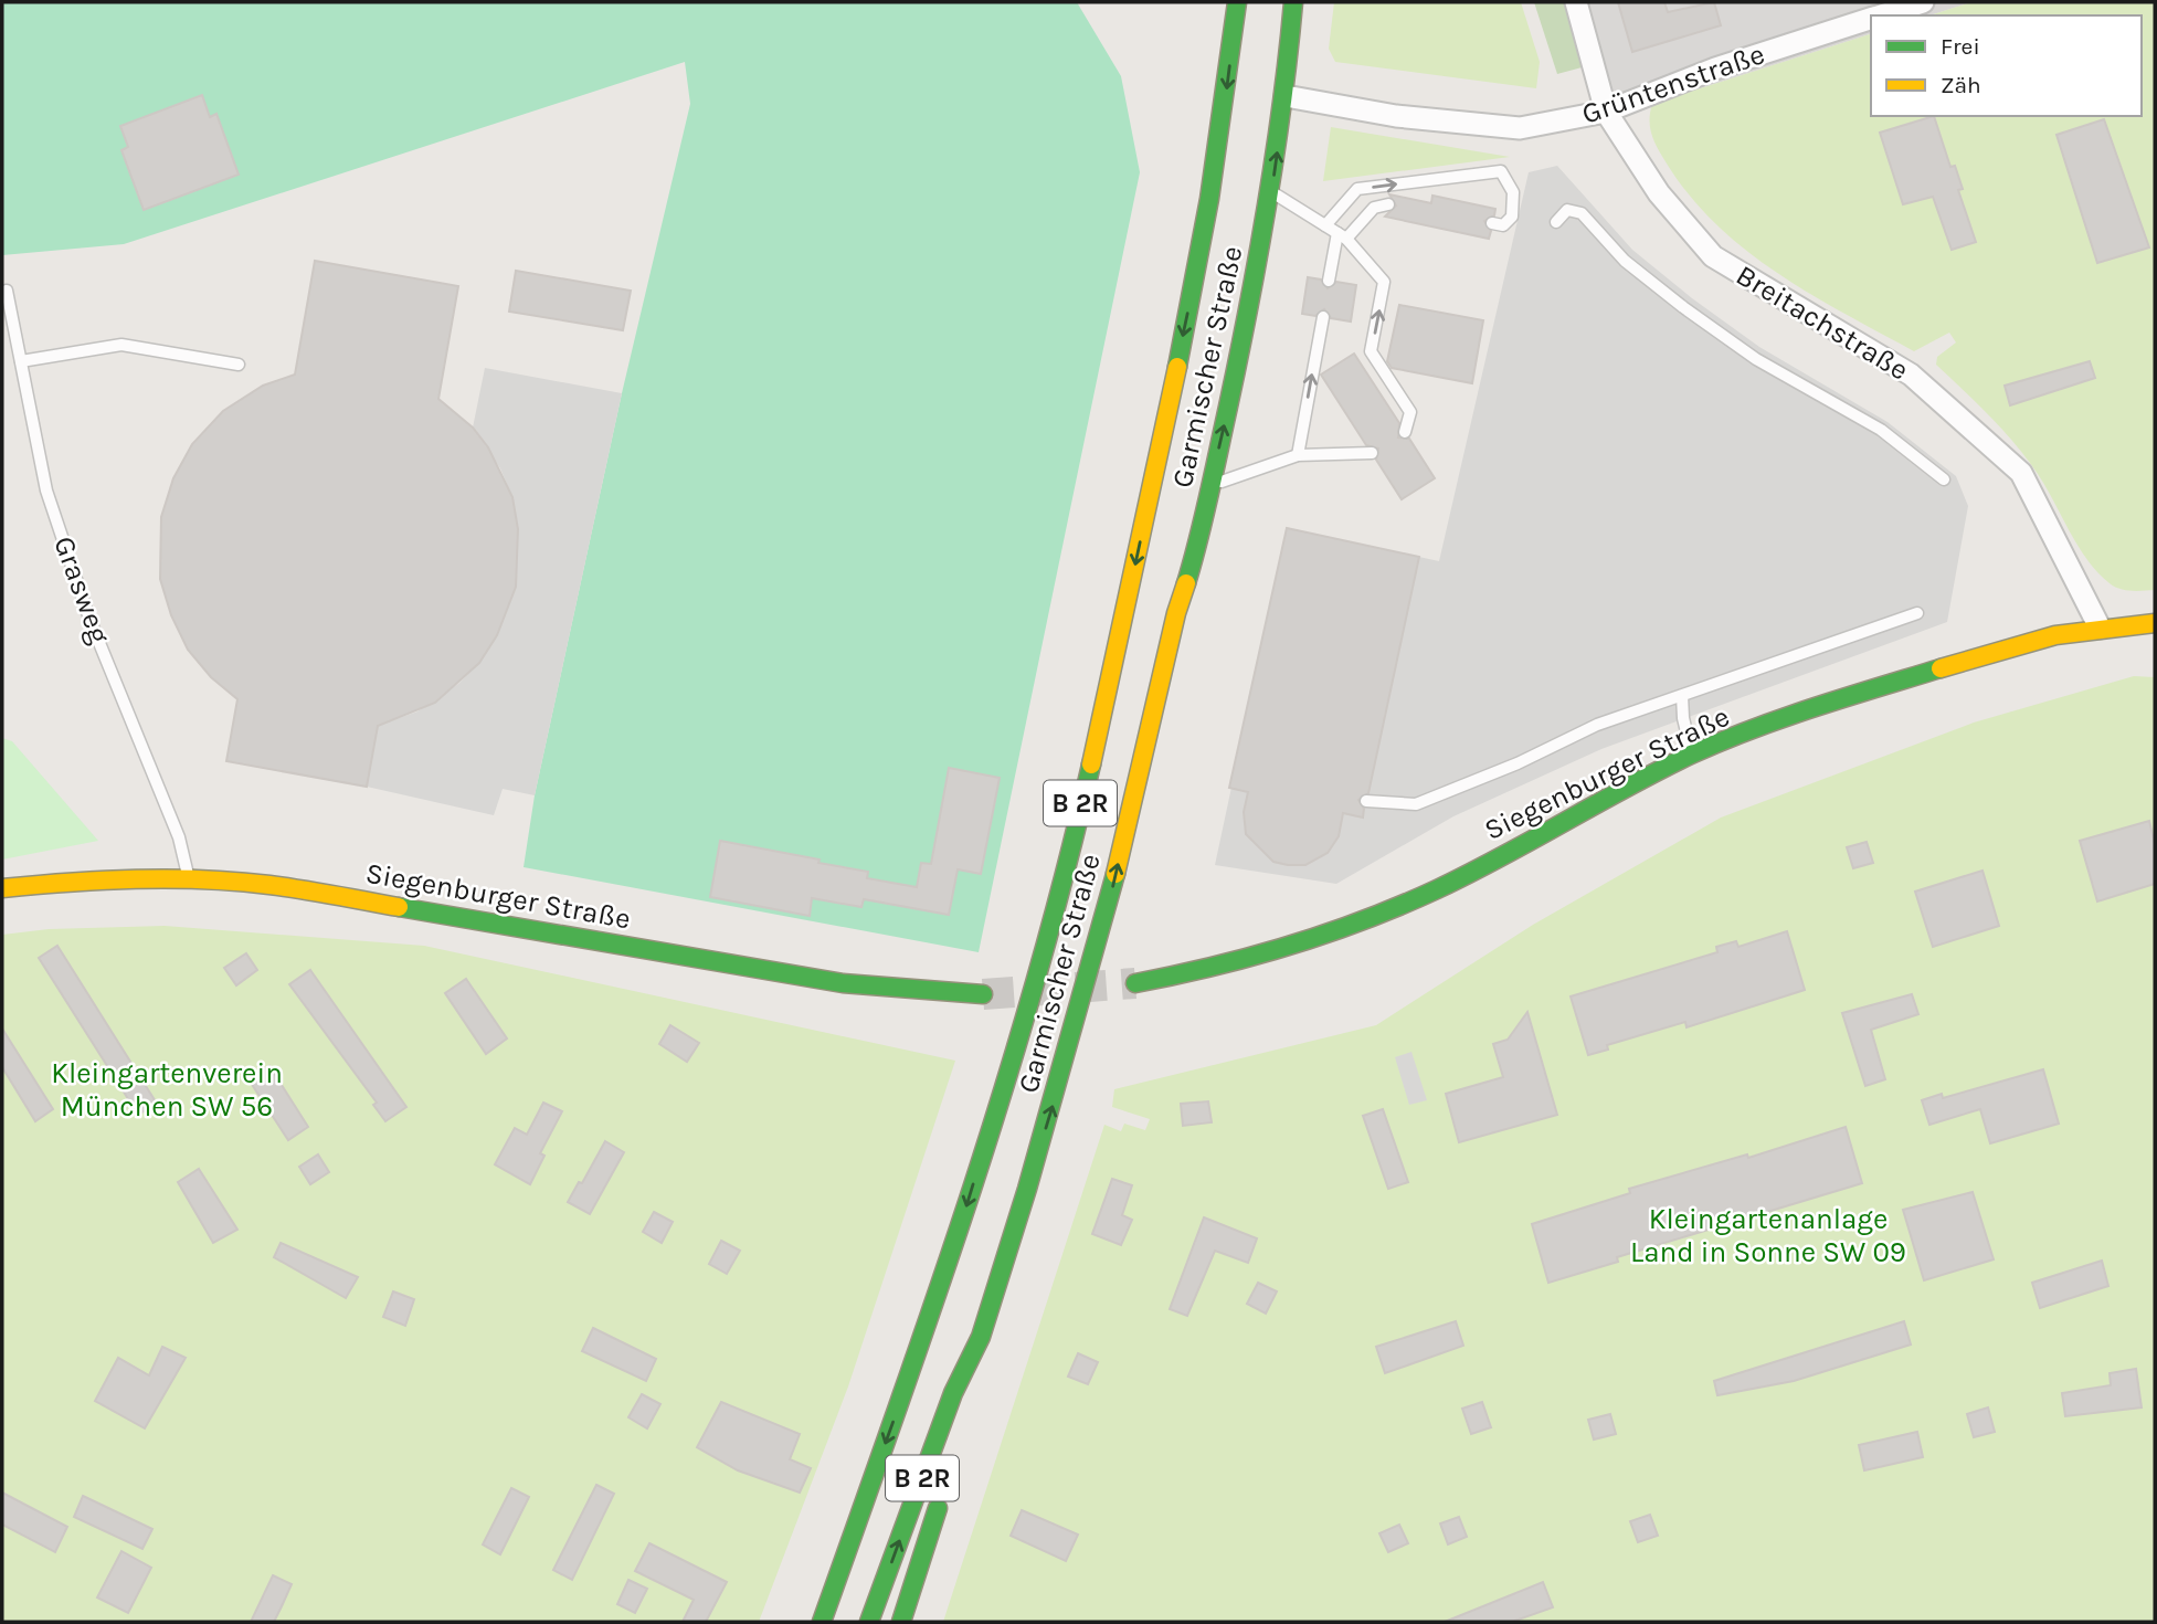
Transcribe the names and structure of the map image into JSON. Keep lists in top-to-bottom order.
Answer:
{
  "streets": {
    "main road": ["Garmischer Straße", "Siegenburger Straße", "B 2R"],
    "street": ["Grüntenstraße", "Breitachstraße"],
    "lane": ["Grasweg"]
  },
  "crossings": [
    ["Grüntenstraße", "Breitachstraße"],
    ["Grüntenstraße", "Garmischer Straße"],
    ["Breitachstraße", "Siegenburger Straße"],
    ["Grasweg", "Siegenburger Straße"]
  ],
  "parks": ["Kleingartenverein München SW 56", "Kleingartenanlage Land in Sonne SW 09"],
  "legend": ["Frei", "Zäh"]
}
